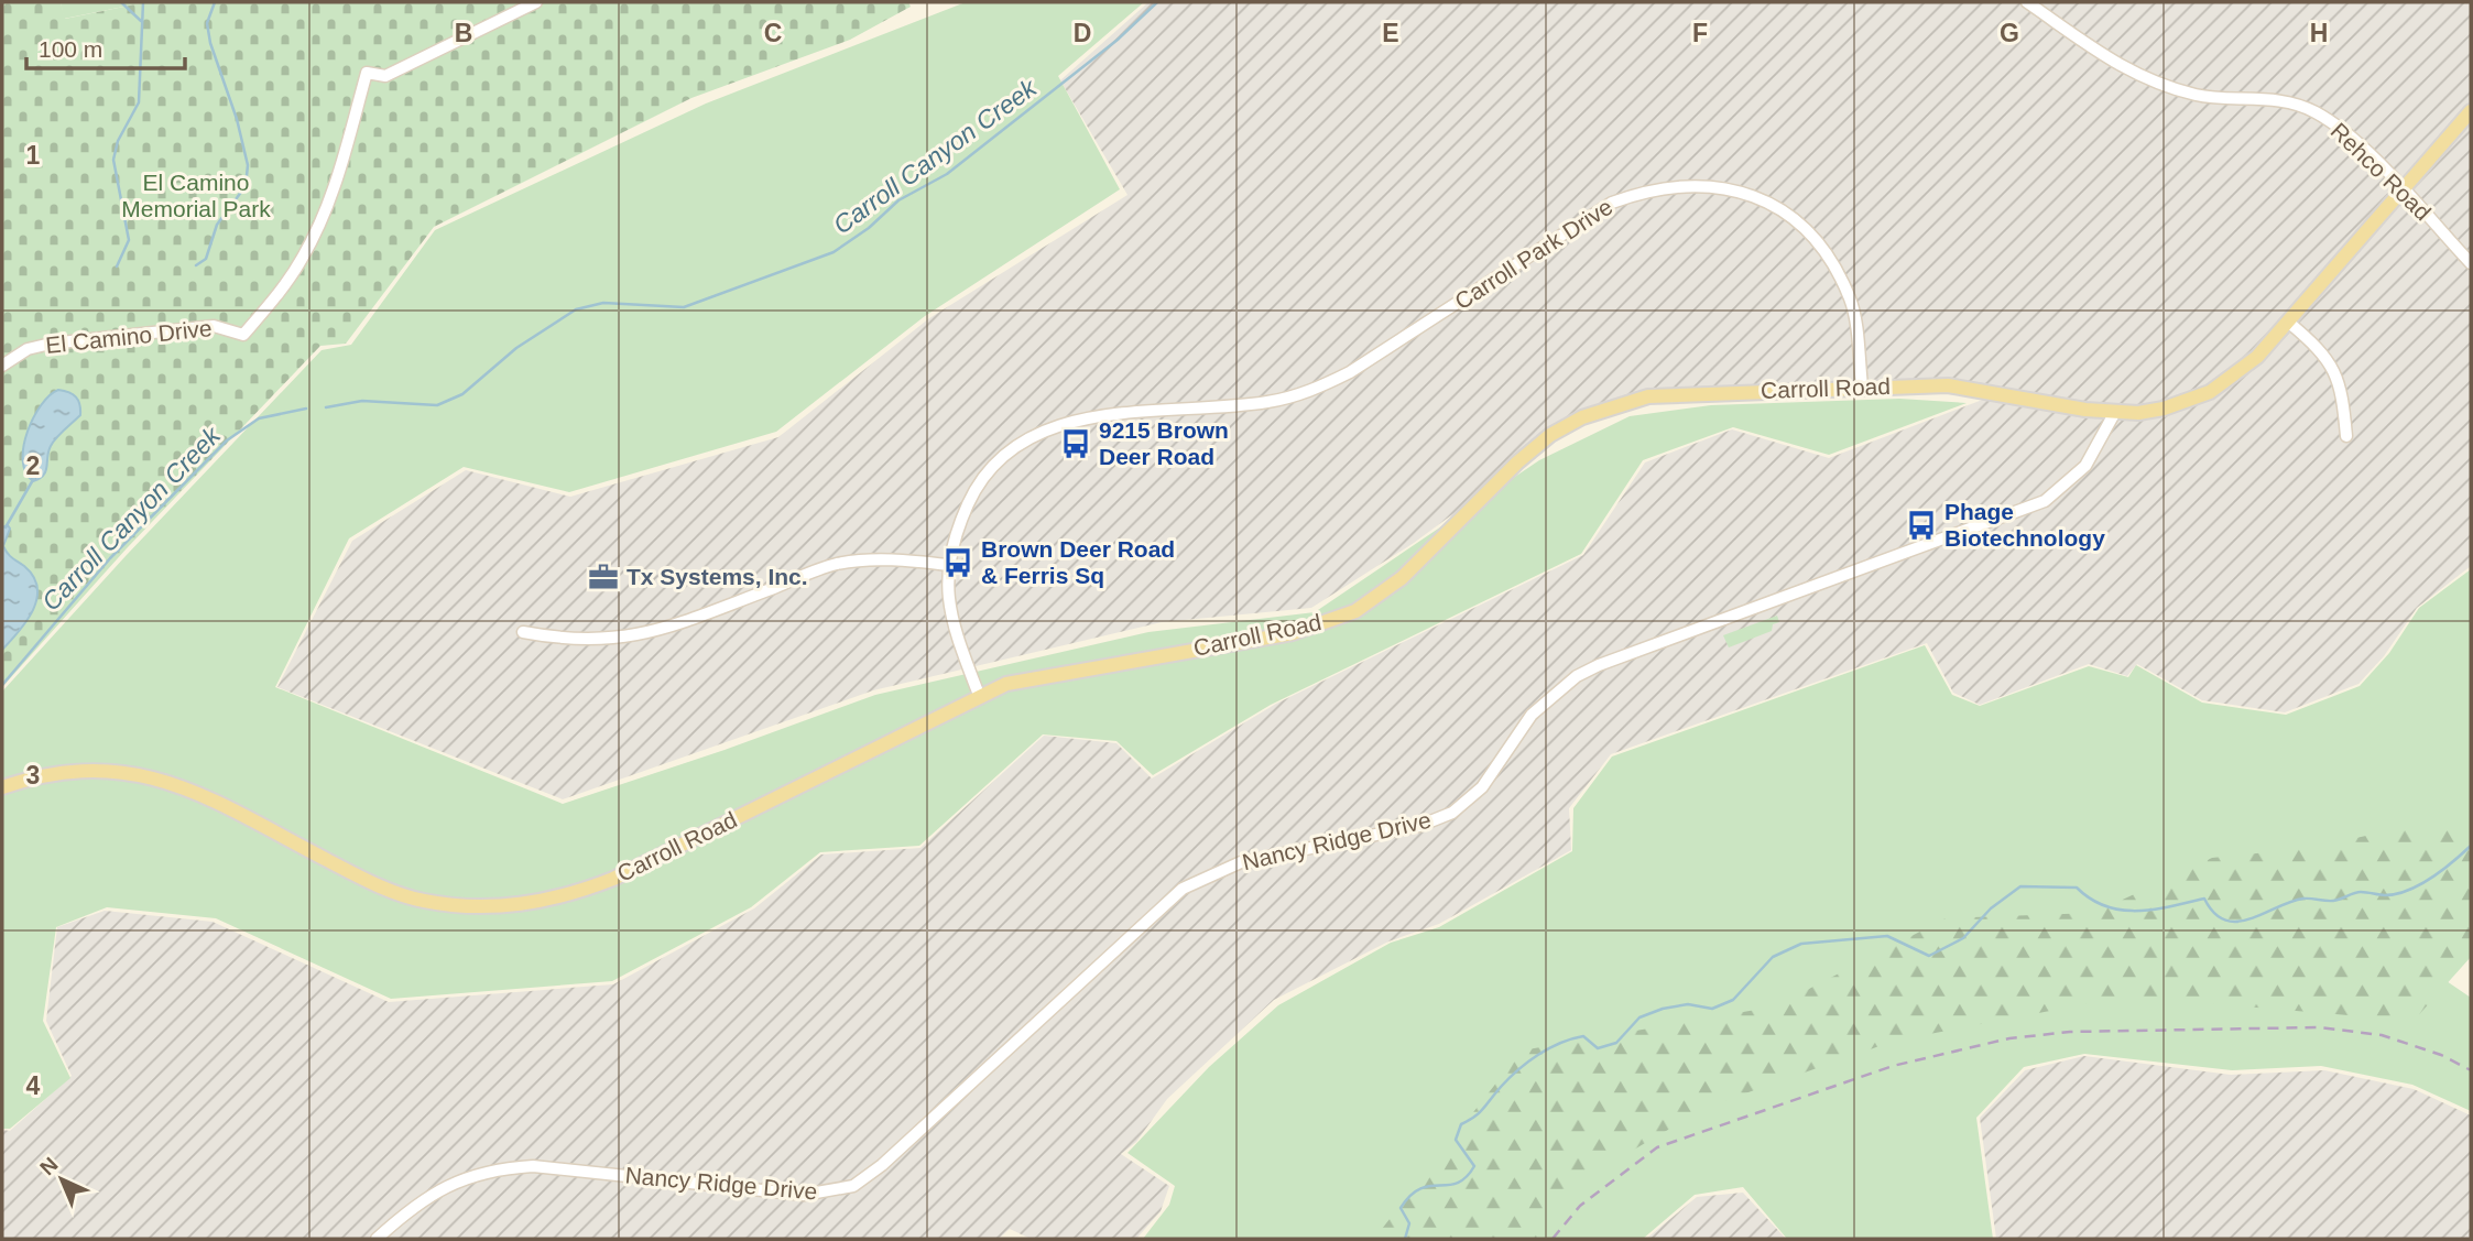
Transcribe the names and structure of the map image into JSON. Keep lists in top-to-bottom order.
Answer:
{
  "streets": {
    "main road": ["Carroll Road"],
    "street": [
      "Rehco Road",
      "Carroll Park Drive",
      "El Camino Drive",
      "Nancy Ridge Drive"
    ]
  },
  "crossings": [
    ["Rehco Road", "Carroll Road"],
    ["Carroll Park Drive", "Carroll Road"],
    ["Carroll Road", "Nancy Ridge Drive"]
  ],
  "water": ["Carroll Canyon Creek"],
  "parks": ["El Camino Memorial Park"],
  "places": {
    "bus stop": ["9215 Brown Deer Road", "Phage Biotechnology", "Brown Deer Road & Ferris Sq"],
    "office": ["Tx Systems, Inc."]
  },
  "scale_bar": "100 m",
  "north": "top left",
  "grid": {
    "columns": [
      "B",
      "C",
      "D",
      "E",
      "F",
      "G",
      "H"
    ],
    "rows": [
      "1",
      "2",
      "3",
      "4"
    ]
  }
}
